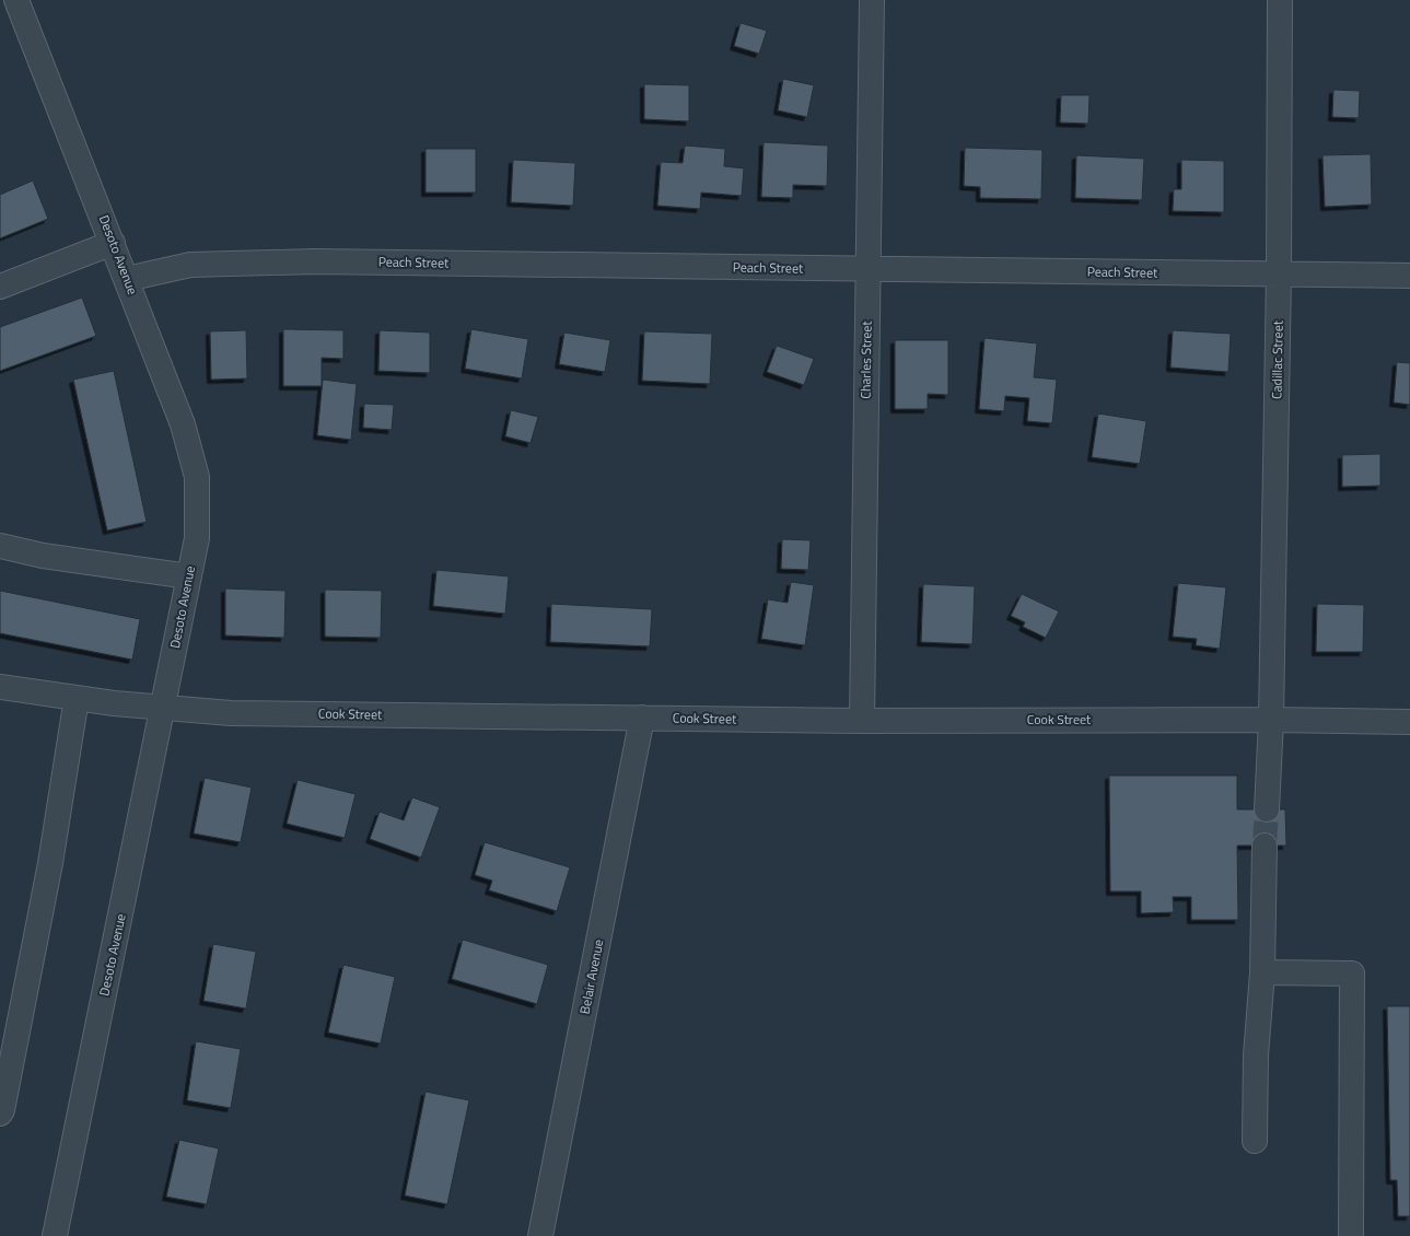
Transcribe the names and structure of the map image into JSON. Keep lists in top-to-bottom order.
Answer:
{
  "streets": {
    "street": [
      "Desoto Avenue",
      "Peach Street",
      "Charles Street",
      "Cadillac Street",
      "Cook Street",
      "Belair Avenue"
    ]
  },
  "crossings": [
    ["Desoto Avenue", "Peach Street"],
    ["Desoto Avenue", "Cook Street"],
    ["Peach Street", "Charles Street"],
    ["Peach Street", "Cadillac Street"],
    ["Charles Street", "Cook Street"],
    ["Cadillac Street", "Cook Street"],
    ["Cook Street", "Belair Avenue"]
  ]
}
